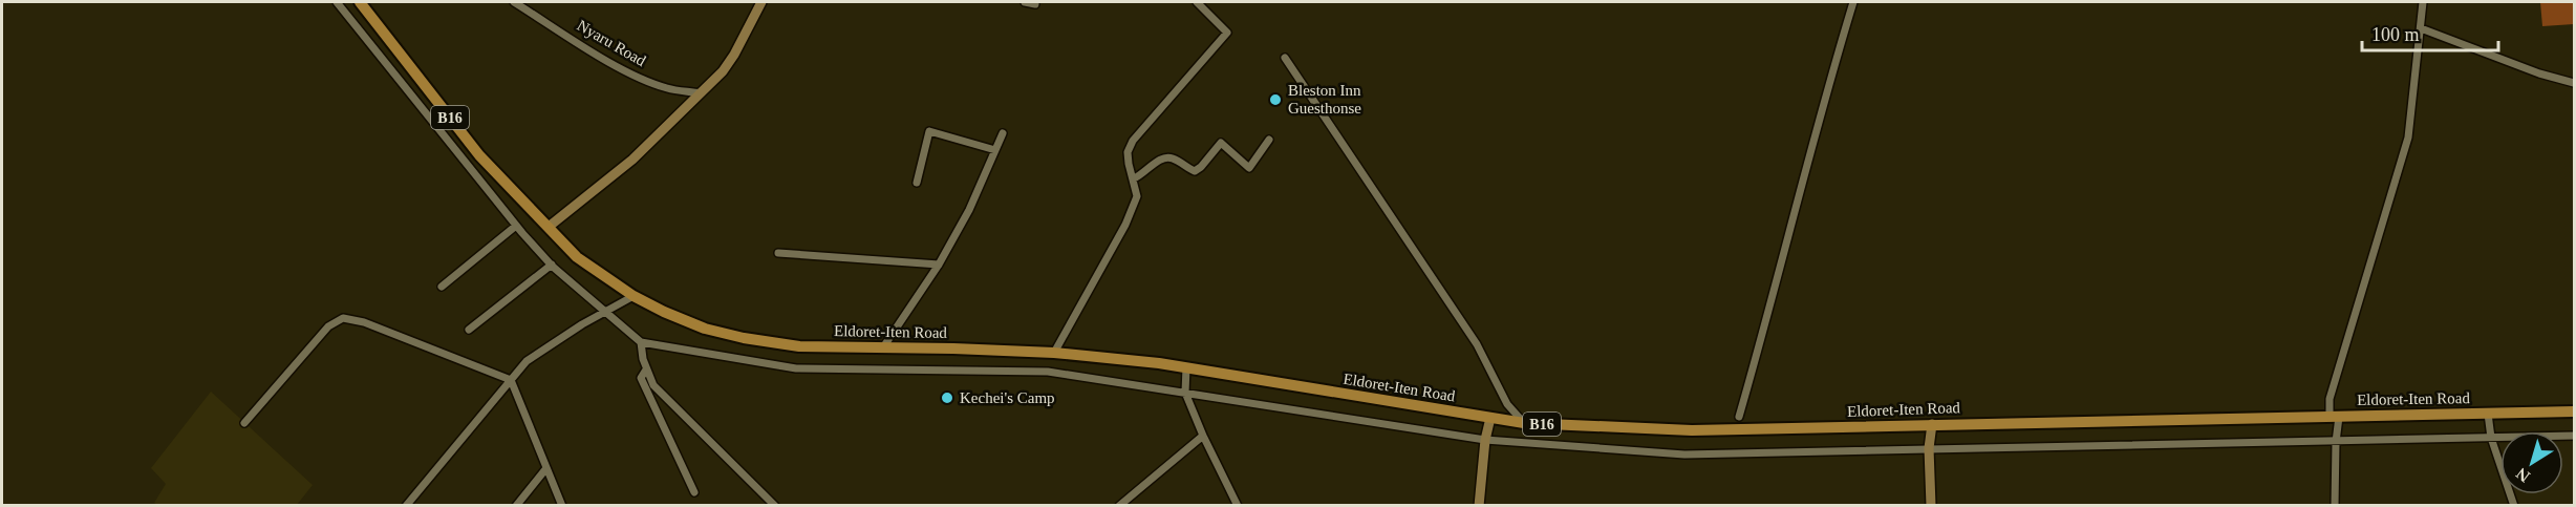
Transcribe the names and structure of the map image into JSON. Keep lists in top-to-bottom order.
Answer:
{
  "streets": {
    "main road": ["B16", "Eldoret-Iten Road"],
    "street": ["Nyaru Road"]
  },
  "places": ["Bleston Inn Guesthonse", "Kechei's Camp"],
  "scale_bar": "100 m",
  "north": "bottom left"
}
